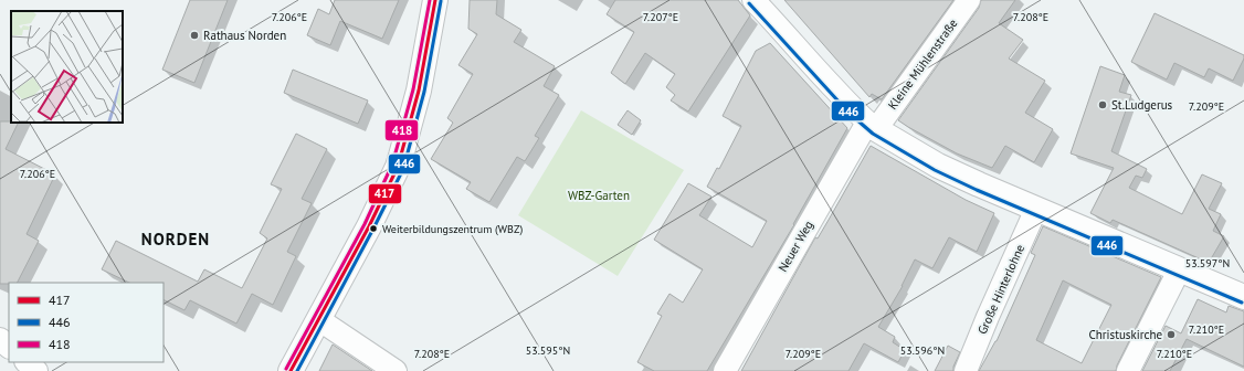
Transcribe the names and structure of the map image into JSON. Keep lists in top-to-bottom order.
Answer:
{
  "streets": {
    "street": ["Kleine Mühlenstraße", "Neuer Weg", "Große Hinterlohne"]
  },
  "crossings": [
    ["Kleine Mühlenstraße", "Neuer Weg"]
  ],
  "districts": ["NORDEN"],
  "parks": ["WBZ-Garten"],
  "places": [
    "Rathaus Norden",
    "St.Ludgerus",
    "Weiterbildungszentrum (WBZ)",
    "Christuskirche"
  ],
  "lines": ["transit line 417", "transit line 418", "transit line 446"],
  "legend": ["417", "446", "418"],
  "coordinates": [
    "7.206°E",
    "7.208°E",
    "7.207°E",
    "7.209°E",
    "53.597°N",
    "7.210°E",
    "53.595°N",
    "53.596°N"
  ]
}
